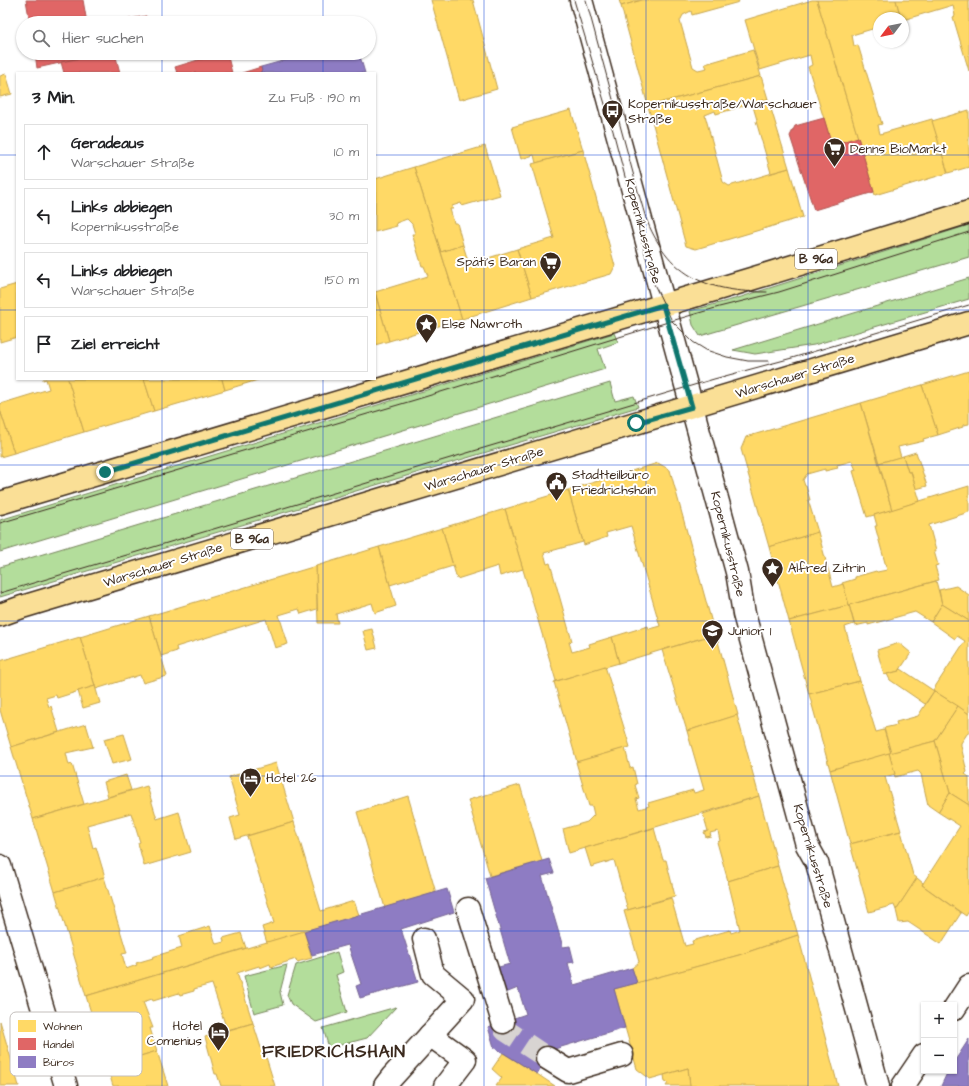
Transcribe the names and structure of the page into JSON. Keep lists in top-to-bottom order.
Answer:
{
  "streets": {
    "main road": ["B 96a", "Warschauer Straße"],
    "street": ["Kopernikusstraße"]
  },
  "crossings": [
    ["Kopernikusstraße", "B 96a"],
    ["Kopernikusstraße", "Warschauer Straße"]
  ],
  "districts": ["FRIEDRICHSHAIN"],
  "places": {
    "bus stop": ["Kopernikusstraße/Warschauer Straße"],
    "supermarket": ["Denns BioMarkt", "Späti's Baran"],
    "place": ["Else Nawroth", "Alfred Zitrin"],
    "public building": ["Stadtteilbüro Friedrichshain"],
    "school or university": ["Junior 1"],
    "hotel": ["Hotel 26", "Hotel Comenius"]
  },
  "legend": ["Wohnen", "Handel", "Büros"],
  "north": "bottom left",
  "page": {
    "search": "Hier suchen",
    "heading": ["3 Min.", "Zu Fuß · 190 m"],
    "list": [
      ["Geradeaus", "Warschauer Straße", "10 m"],
      ["Links abbiegen", "Kopernikusstraße", "30 m"],
      ["Links abbiegen", "Warschauer Straße", "150 m"],
      "Ziel erreicht"
    ],
    "map_buttons": ["+", "−"]
  }
}
